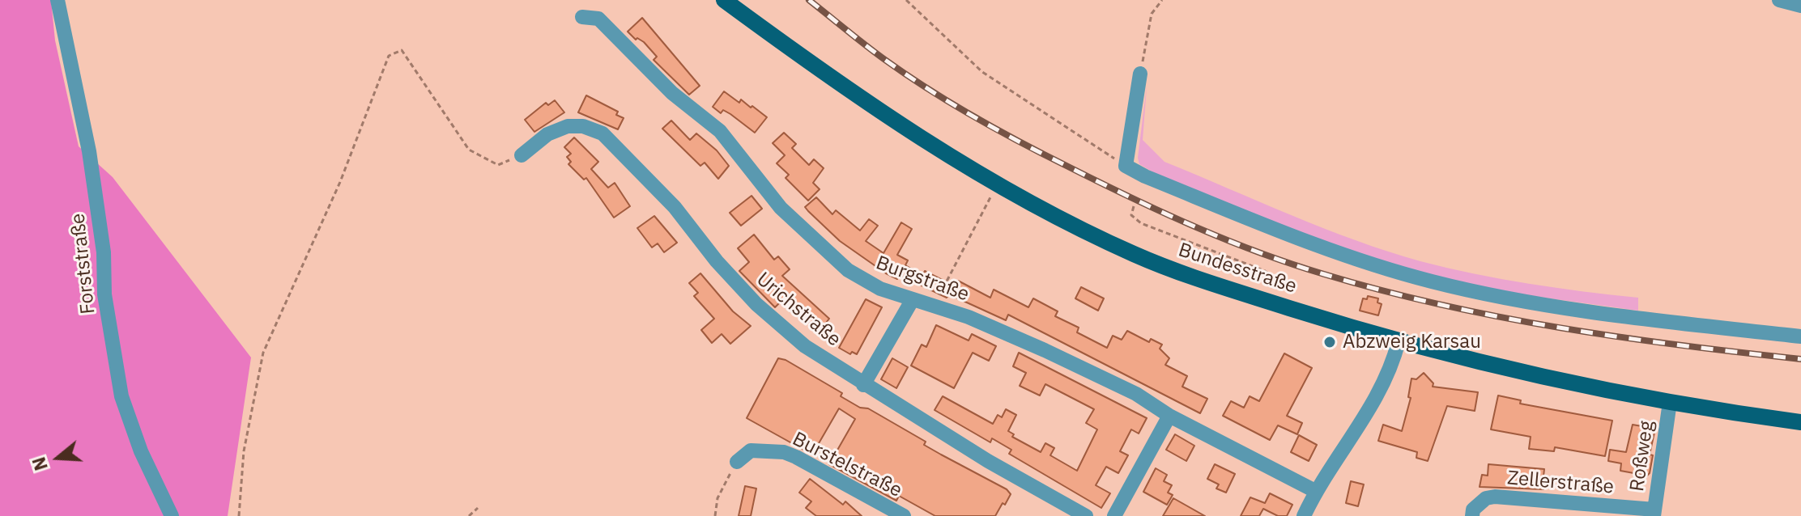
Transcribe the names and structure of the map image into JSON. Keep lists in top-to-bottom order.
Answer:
{
  "streets": {
    "main road": ["Bundesstraße"],
    "street": [
      "Forststraße",
      "Burgstraße",
      "Urichstraße",
      "Roßweg",
      "Burstelstraße",
      "Zellerstraße"
    ]
  },
  "crossings": [
    ["Bundesstraße", "Roßweg"],
    ["Roßweg", "Zellerstraße"]
  ],
  "places": ["Abzweig Karsau"],
  "north": "left"
}
